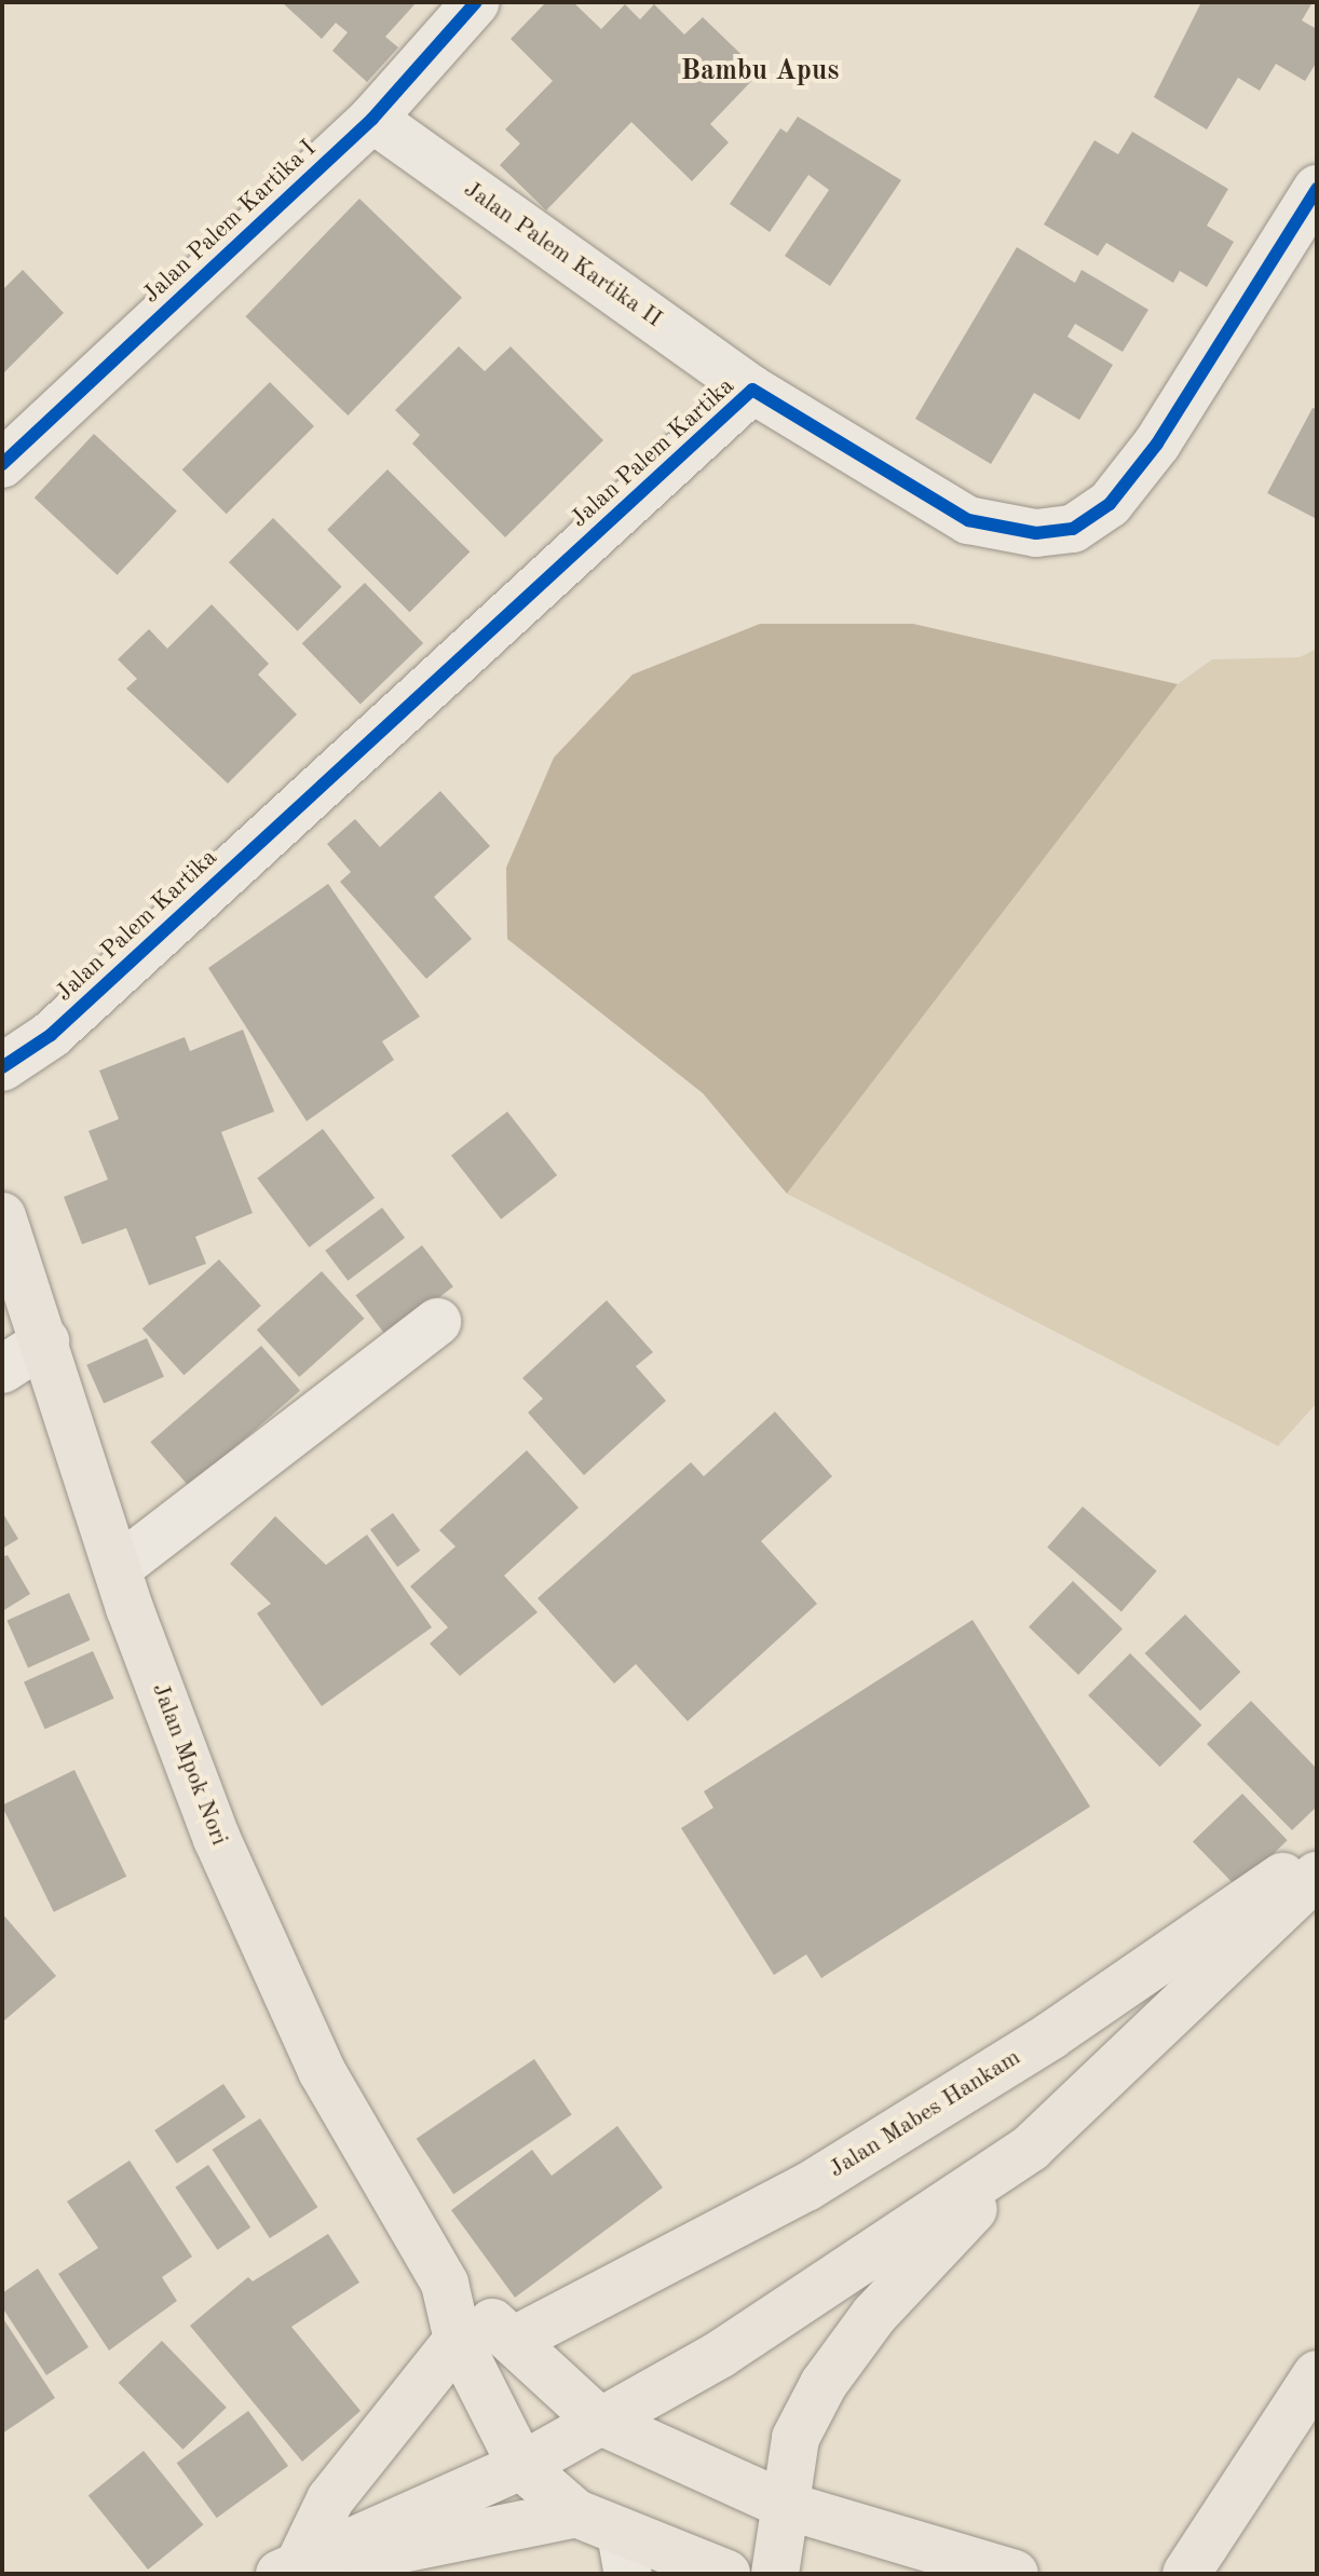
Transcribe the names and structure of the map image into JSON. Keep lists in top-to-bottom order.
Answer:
{
  "streets": {
    "main road": ["Jalan Mpok Nori", "Jalan Mabes Hankam"],
    "street": ["Jalan Palem Kartika I", "Jalan Palem Kartika II", "Jalan Palem Kartika"]
  },
  "crossings": [
    ["Jalan Palem Kartika I", "Jalan Palem Kartika II"],
    ["Jalan Palem Kartika II", "Jalan Palem Kartika"],
    ["Jalan Mpok Nori", "Jalan Mabes Hankam"]
  ],
  "districts": ["Bambu Apus"]
}
